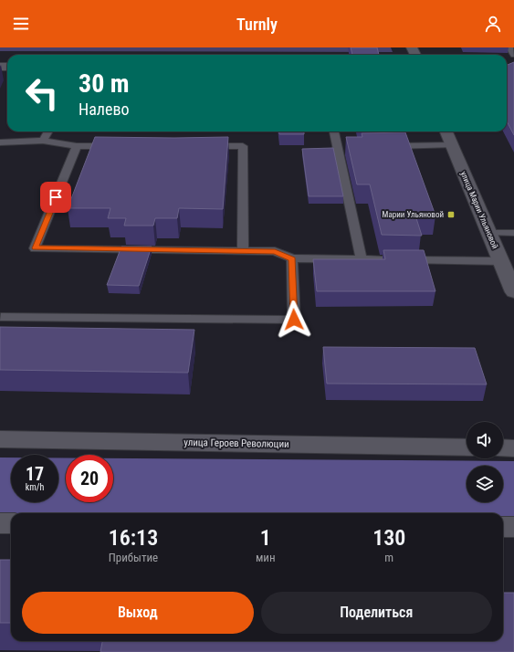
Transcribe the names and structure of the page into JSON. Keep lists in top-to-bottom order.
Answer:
{
  "streets": {
    "street": ["улица Марии Ульяновой", "улица Героев Революции"]
  },
  "places": {
    "transit": ["Марии Ульяновой"]
  },
  "page": {
    "header": "Turnly",
    "turn": ["30 m", "Налево"],
    "speed": "17 km/h",
    "limit": "20",
    "eta": [
      "16:13",
      "Прибытие",
      "1",
      "мин",
      "130",
      "m"
    ],
    "buttons": ["Выход", "Поделиться"]
  }
}
